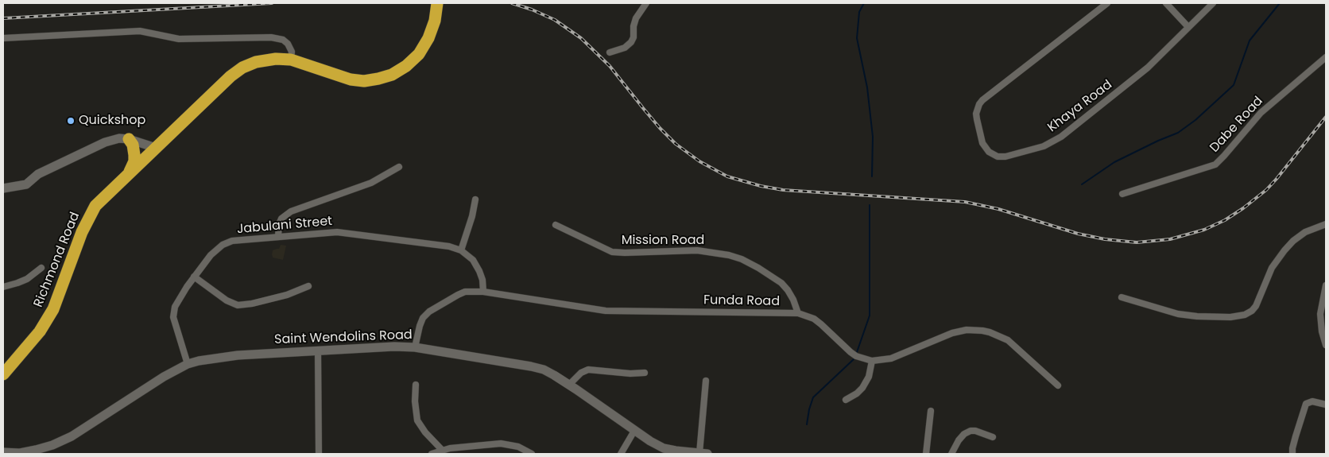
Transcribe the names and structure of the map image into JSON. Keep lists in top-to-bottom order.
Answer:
{
  "streets": {
    "highway": ["Richmond Road"],
    "street": [
      "Khaya Road",
      "Dabe Road",
      "Jabulani Street",
      "Mission Road",
      "Funda Road",
      "Saint Wendolins Road"
    ]
  },
  "crossings": [
    ["Jabulani Street", "Funda Road"],
    ["Jabulani Street", "Saint Wendolins Road"],
    ["Mission Road", "Funda Road"],
    ["Funda Road", "Saint Wendolins Road"]
  ],
  "places": ["Quickshop"]
}
